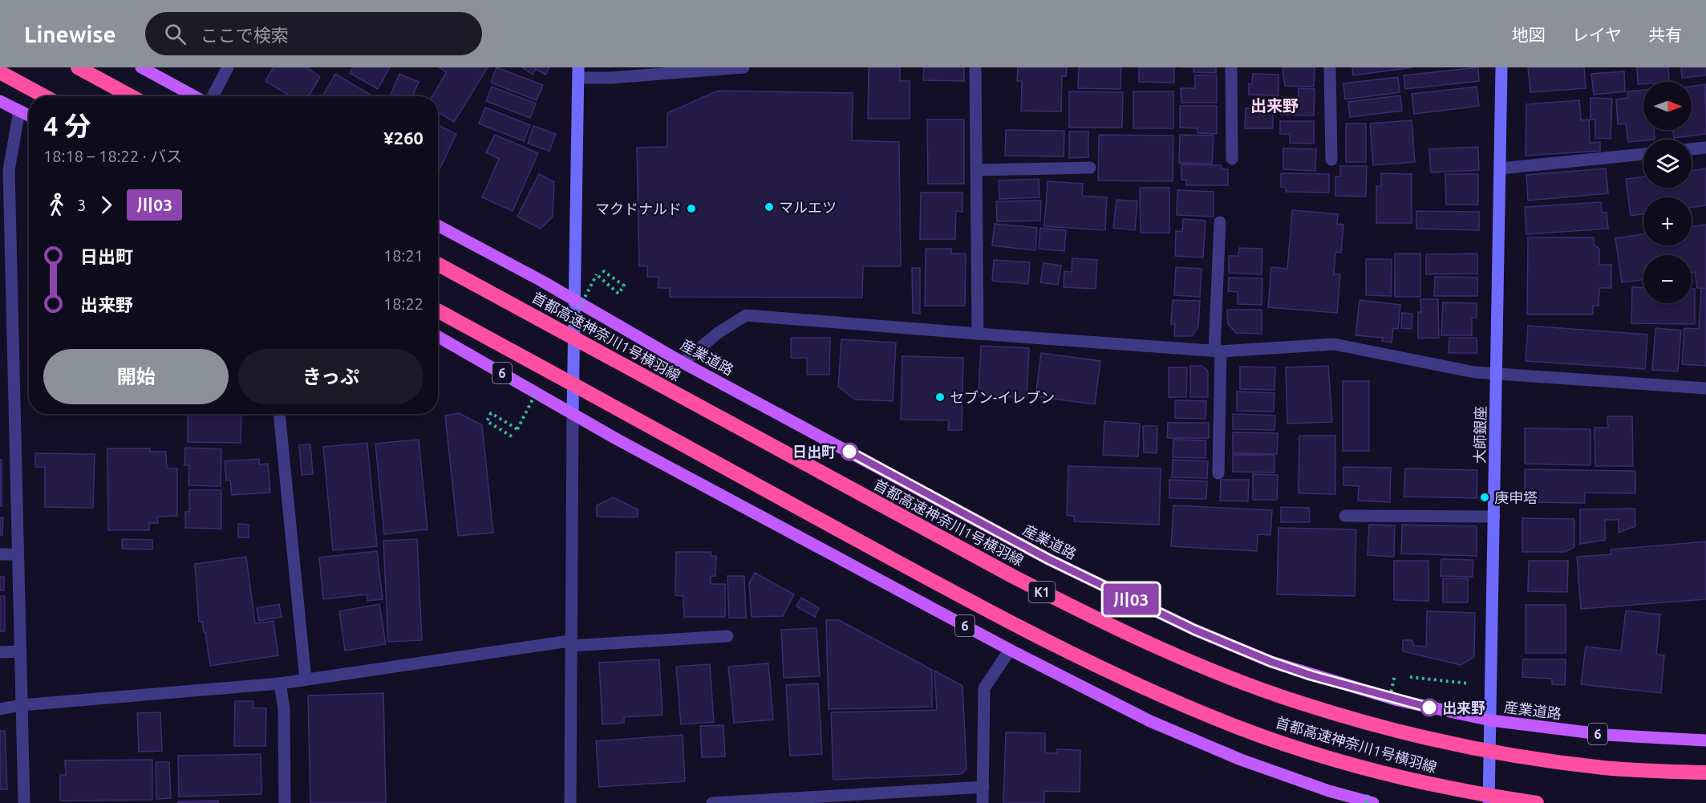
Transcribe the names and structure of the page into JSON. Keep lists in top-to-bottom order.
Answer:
{
  "streets": {
    "highway": ["首都高速神奈川1号横羽線", "K1"],
    "main road": ["産業道路", "6"],
    "street": ["大師銀座"]
  },
  "crossings": [
    ["産業道路", "大師銀座"]
  ],
  "districts": ["出来野"],
  "places": [
    "マルエツ",
    "マクドナルド",
    "セブン-イレブン",
    "日出町",
    "庚申塔",
    "出来野"
  ],
  "lines": ["bus line 川03"],
  "north": "right",
  "page": {
    "header": "Linewise",
    "search": "ここで検索",
    "nav": ["地図", "レイヤ", "共有"],
    "on_map": "川03",
    "map_buttons": ["+", "−"],
    "heading": ["4 分", "18:18 – 18:22 · バス", "¥260"],
    "legs": ["3", "川03"],
    "list": [
      {
        "name": "日出町",
        "value": "18:21"
      },
      {
        "name": "出来野",
        "value": "18:22"
      }
    ],
    "buttons": ["開始", "きっぷ"]
  }
}
